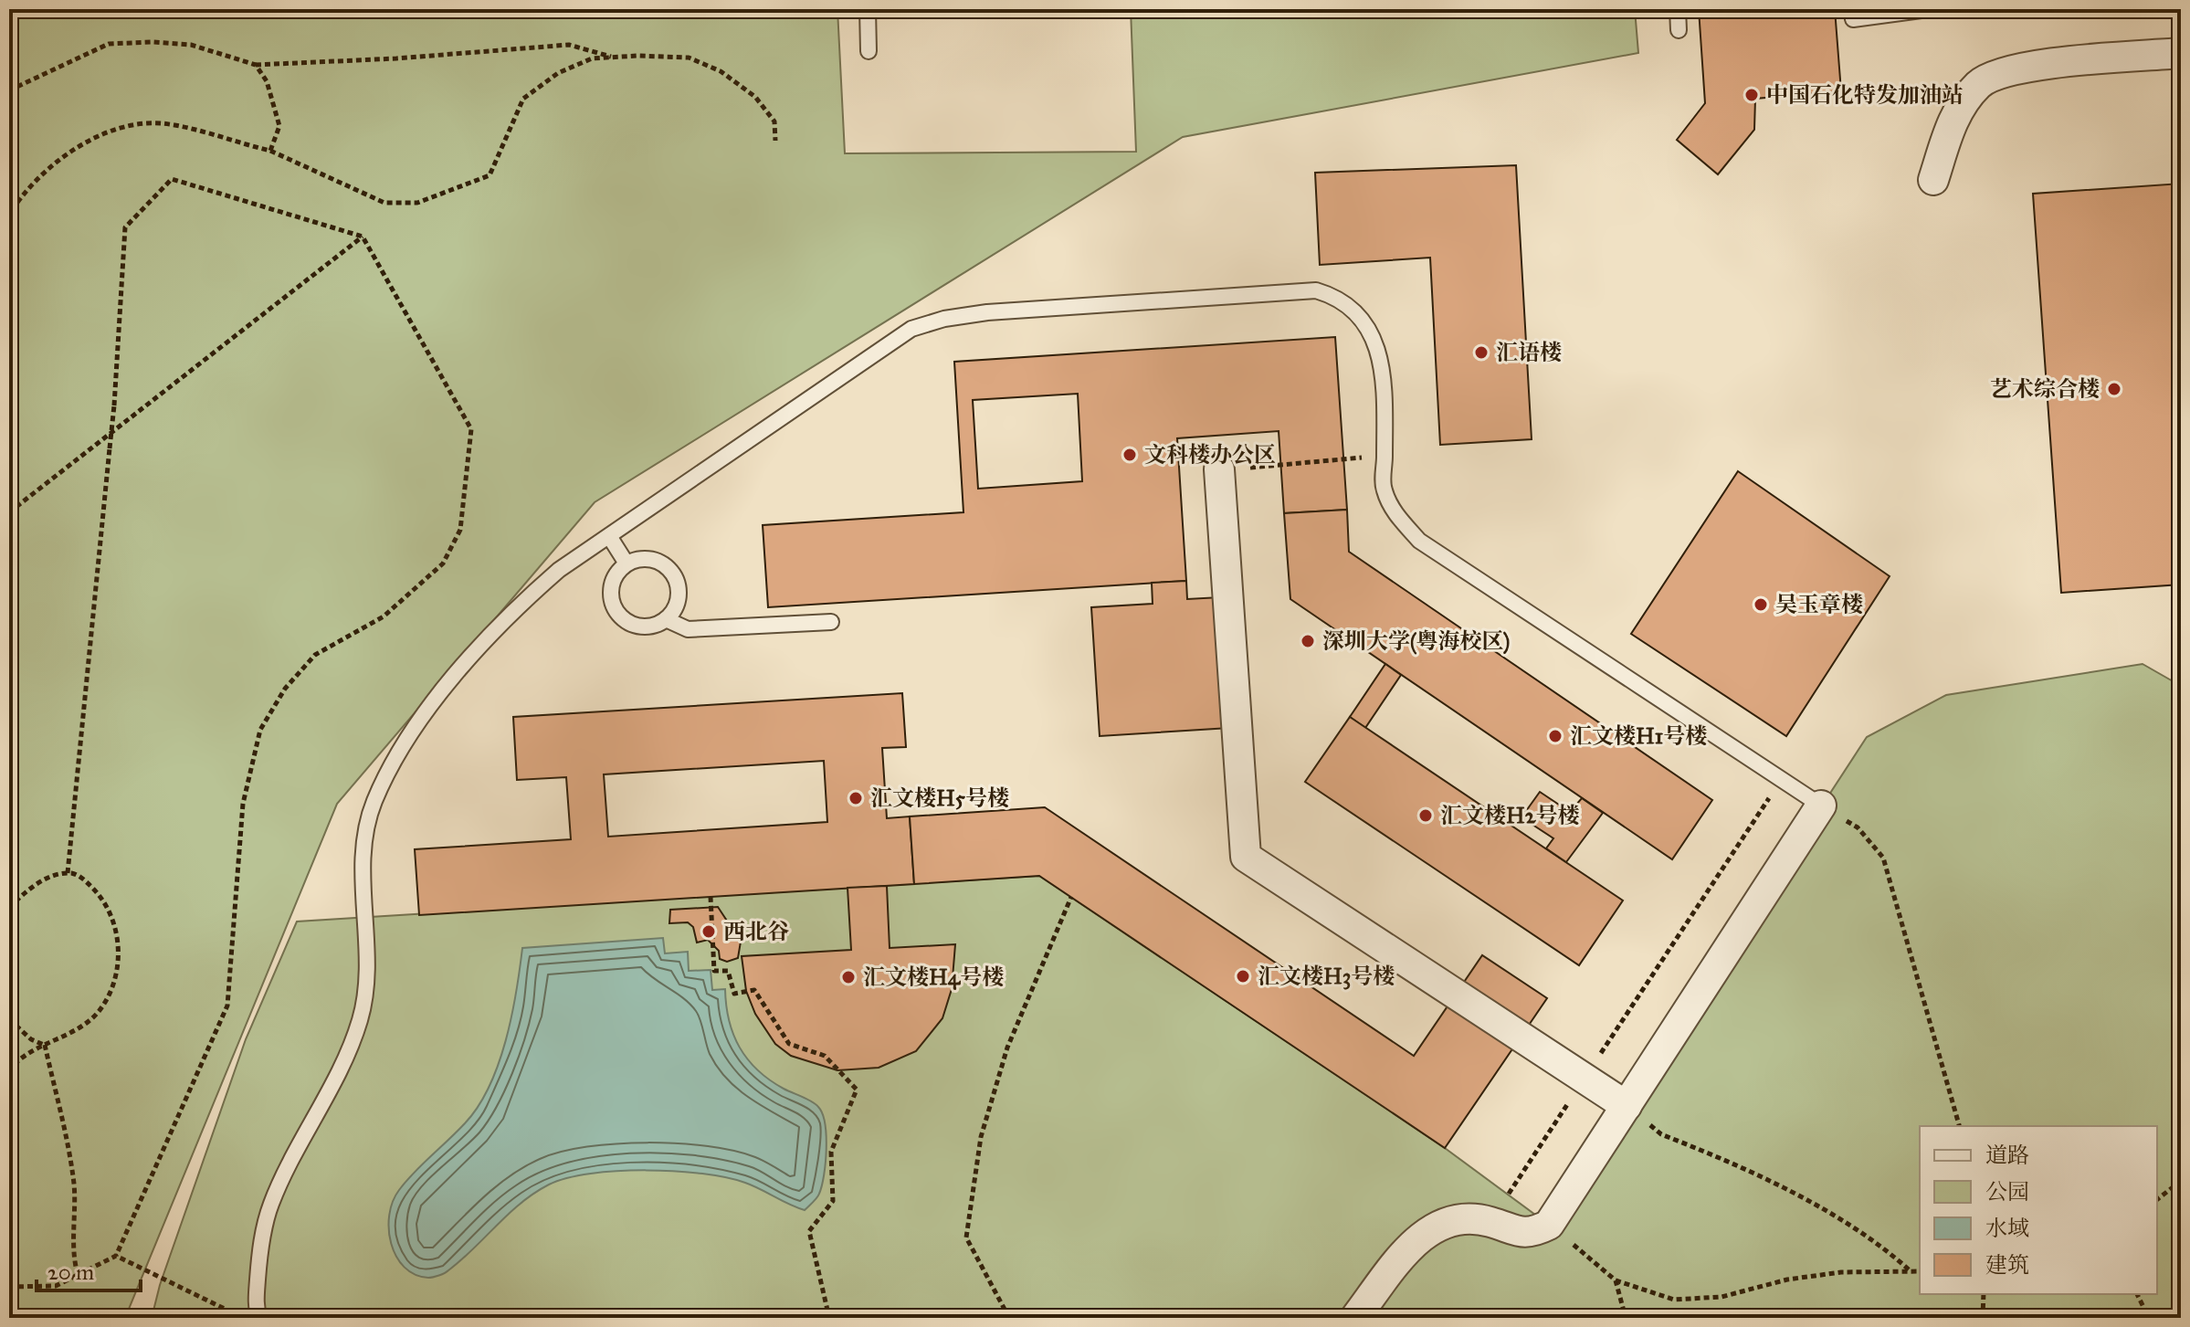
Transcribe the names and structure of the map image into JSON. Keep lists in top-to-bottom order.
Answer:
{
  "places": [
    "中国石化特发加油站",
    "汇语楼",
    "艺术综合楼",
    "文科楼办公区",
    "吴玉章楼",
    "深圳大学(粤海校区)",
    "汇文楼H1号楼",
    "汇文楼H5号楼",
    "汇文楼H2号楼",
    "西北谷",
    "汇文楼H3号楼",
    "汇文楼H4号楼"
  ],
  "legend": [
    "道路",
    "公园",
    "水域",
    "建筑"
  ],
  "scale_bar": "20 m"
}
